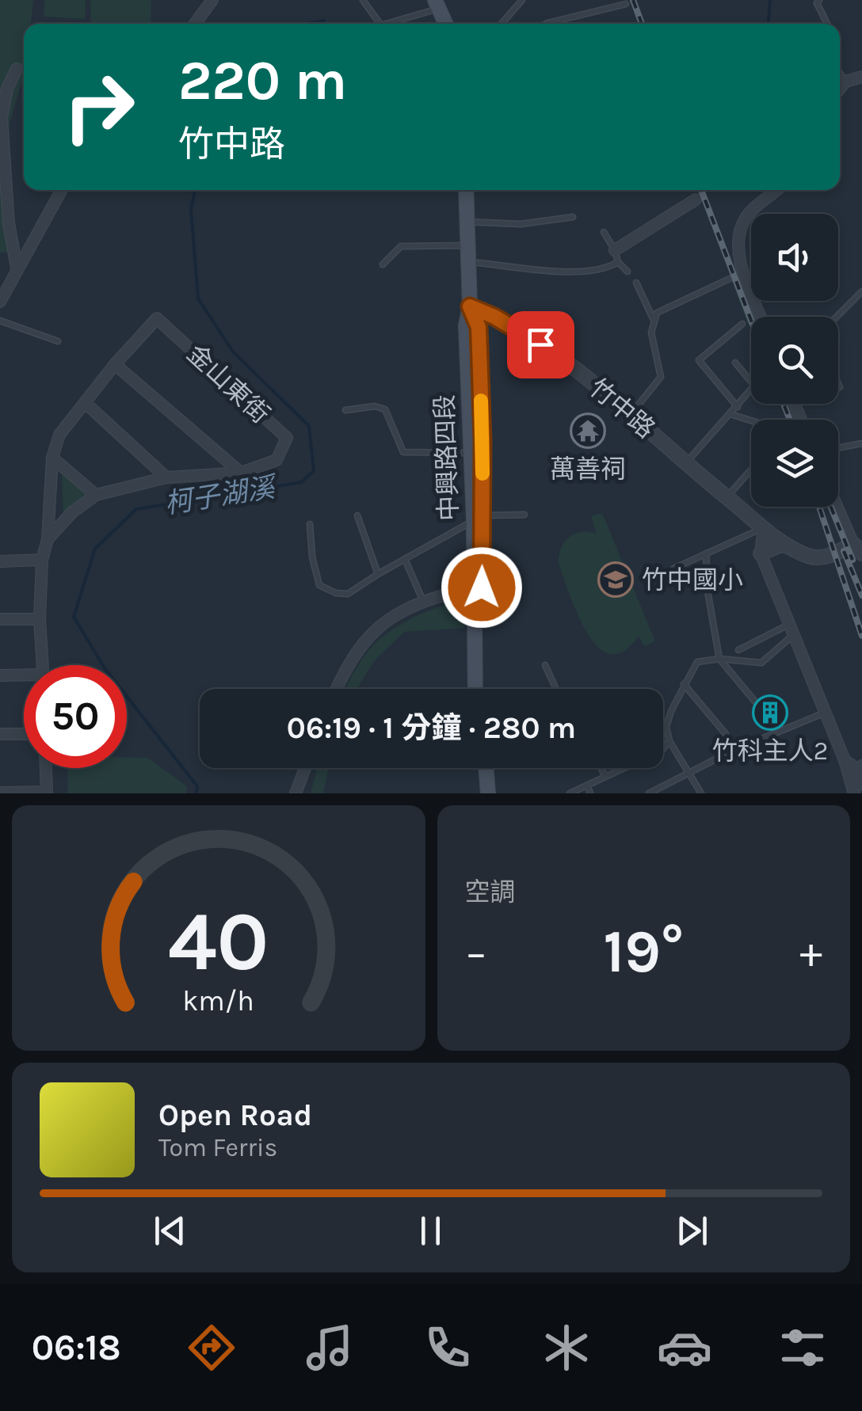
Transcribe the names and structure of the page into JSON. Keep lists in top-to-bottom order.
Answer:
{
  "streets": {
    "main road": ["中興路四段"],
    "street": ["金山東街", "竹中路"]
  },
  "crossings": [
    ["竹中路", "中興路四段"]
  ],
  "water": ["柯子湖溪"],
  "places": {
    "temple": ["萬善祠"],
    "school or university": ["竹中國小"],
    "building": ["竹科主人2"]
  },
  "page": {
    "turn": ["220 m", "竹中路"],
    "limit": "50",
    "trip": "06:19 · 1 分鐘 · 280 m",
    "tile": "空調",
    "heat": ["−", "19°", "+"],
    "song": ["Open Road", "Tom Ferris"],
    "tabs": "06:18",
    "gauge": ["40", "km/h"]
  }
}
